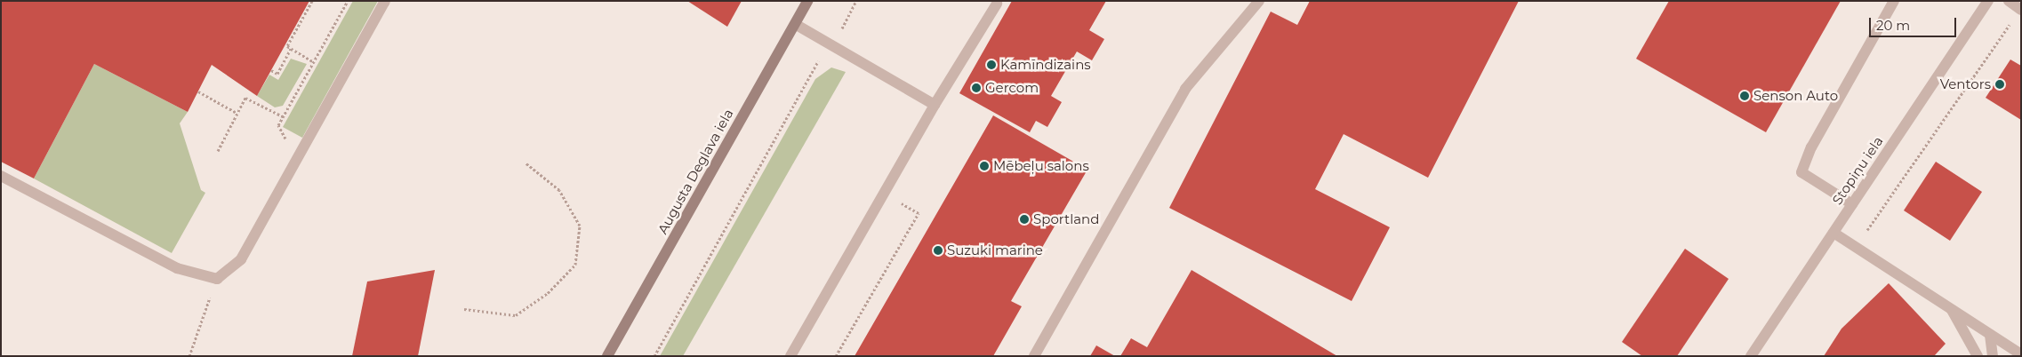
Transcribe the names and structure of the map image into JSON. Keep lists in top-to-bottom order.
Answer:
{
  "streets": {
    "main road": ["Augusta Deglava iela"],
    "street": ["Stopiņu iela"]
  },
  "places": [
    "Kamīndizains",
    "Ventors",
    "Gercom",
    "Senson Auto",
    "Mēbeļu salons",
    "Sportland",
    "Suzuki marine"
  ],
  "scale_bar": "20 m"
}
